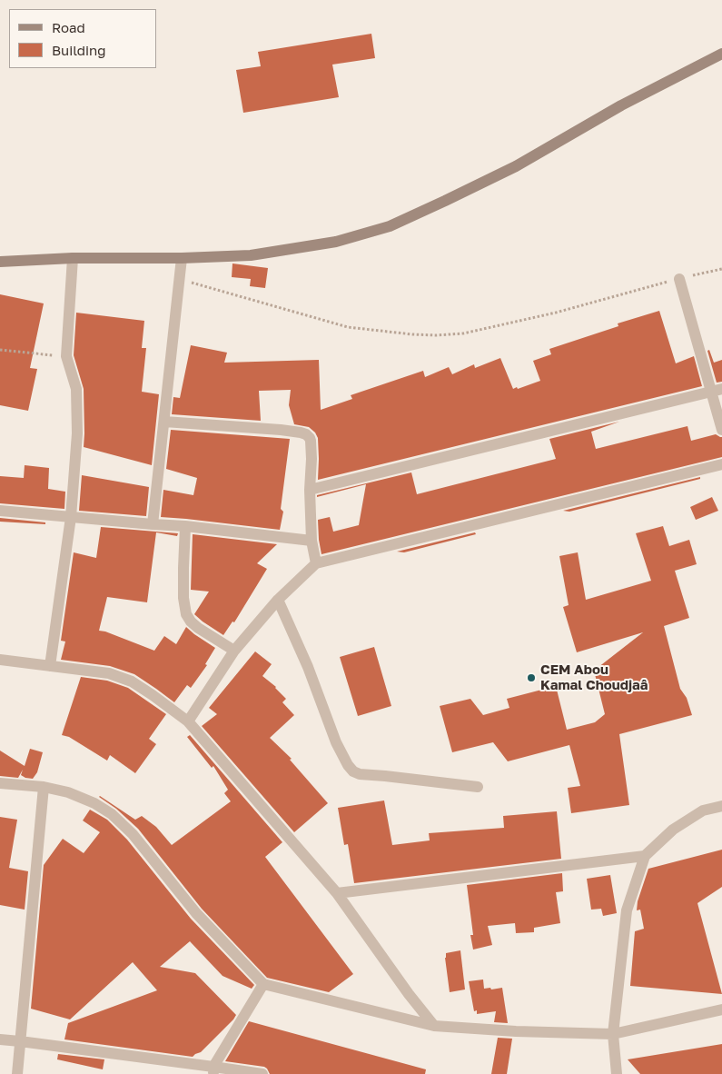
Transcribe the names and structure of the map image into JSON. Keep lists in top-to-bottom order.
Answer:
{
  "places": ["CEM Abou Kamal Choudjaâ"],
  "legend": ["Road", "Building"]
}
